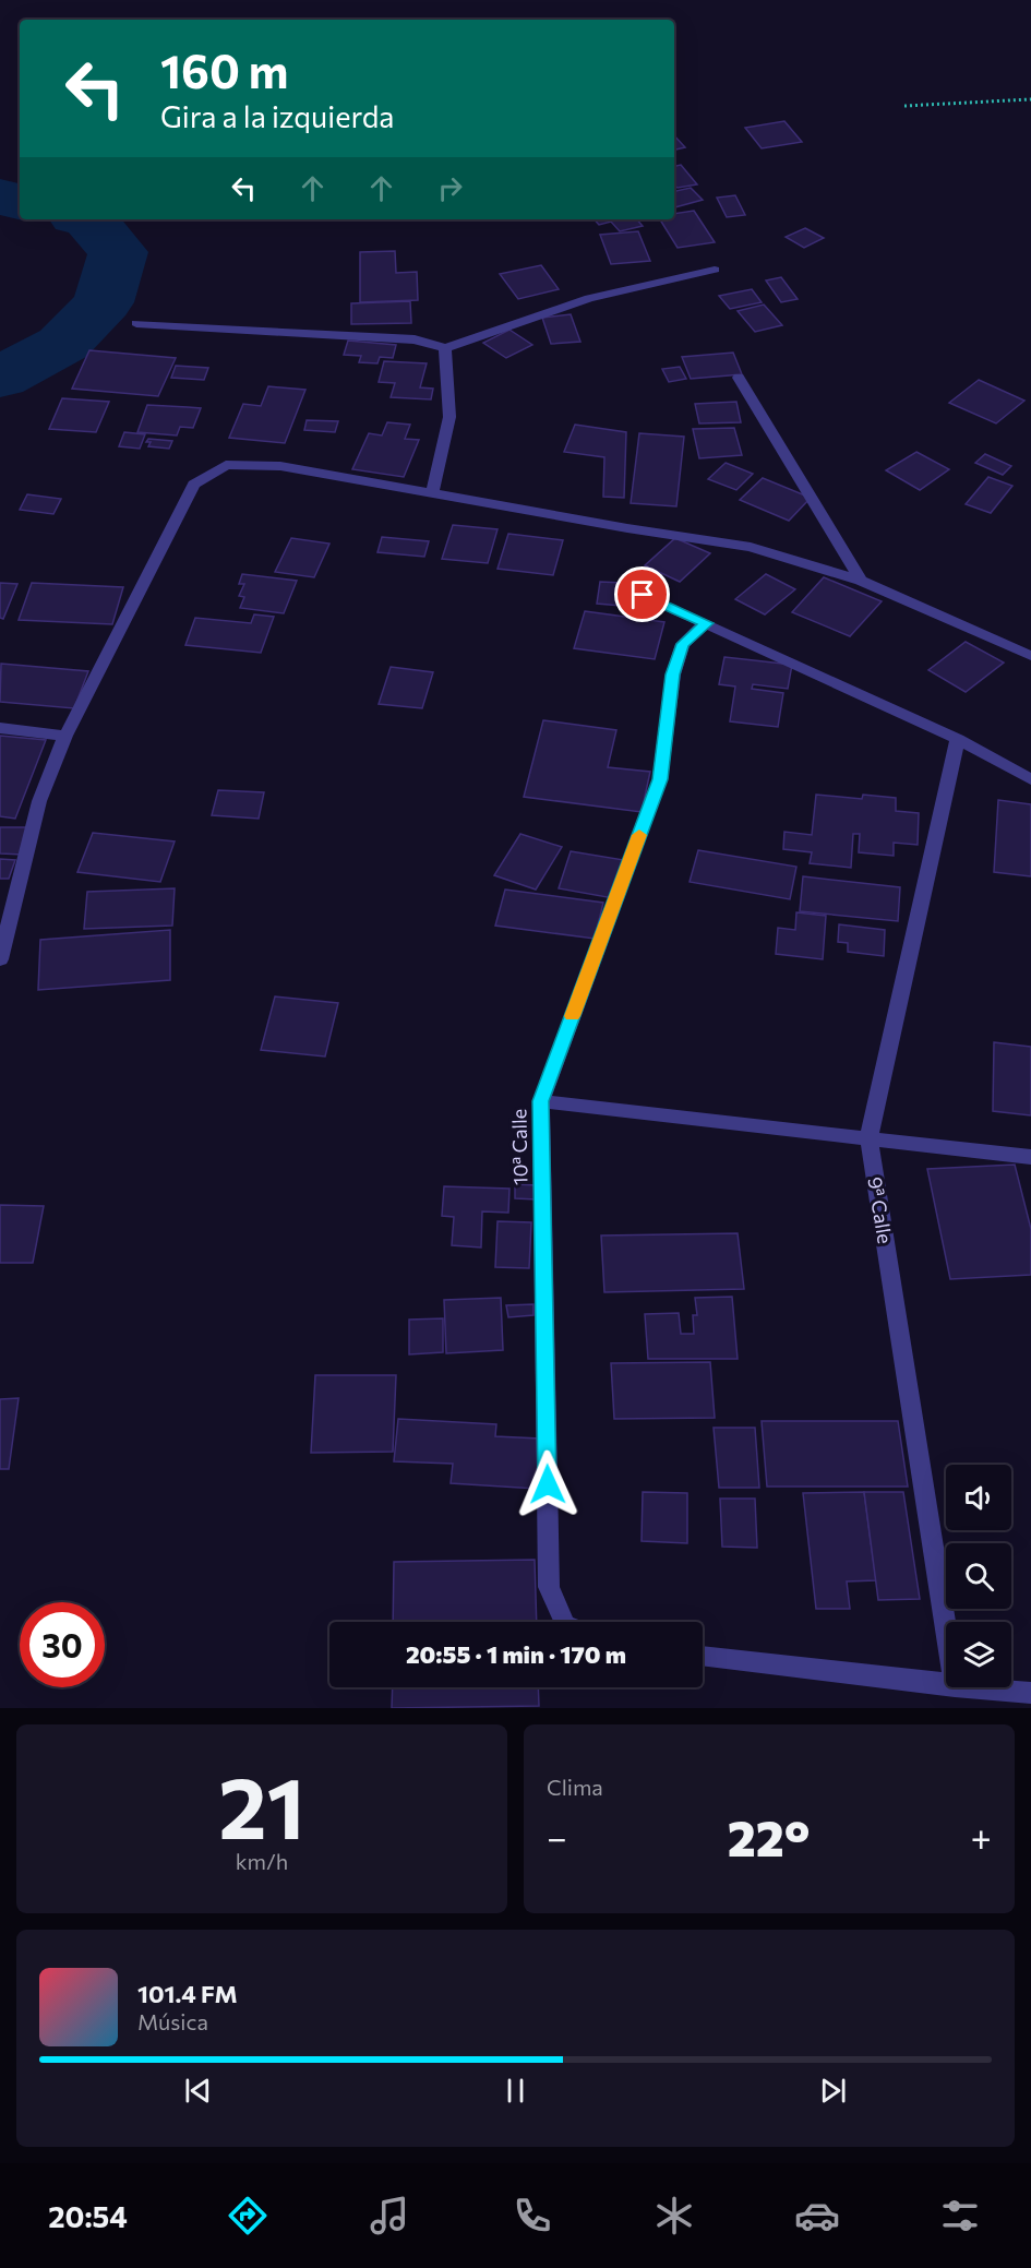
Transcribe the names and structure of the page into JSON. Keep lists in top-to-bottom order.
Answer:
{
  "streets": {
    "street": ["10ª Calle", "9ª Calle"]
  },
  "page": {
    "turn": ["160 m", "Gira a la izquierda"],
    "limit": "30",
    "trip": "20:55 · 1 min · 170 m",
    "tile": [
      ["21", "km/h"],
      "Clima"
    ],
    "heat": ["−", "22°", "+"],
    "song": ["101.4 FM", "Música"],
    "tabs": "20:54"
  }
}
